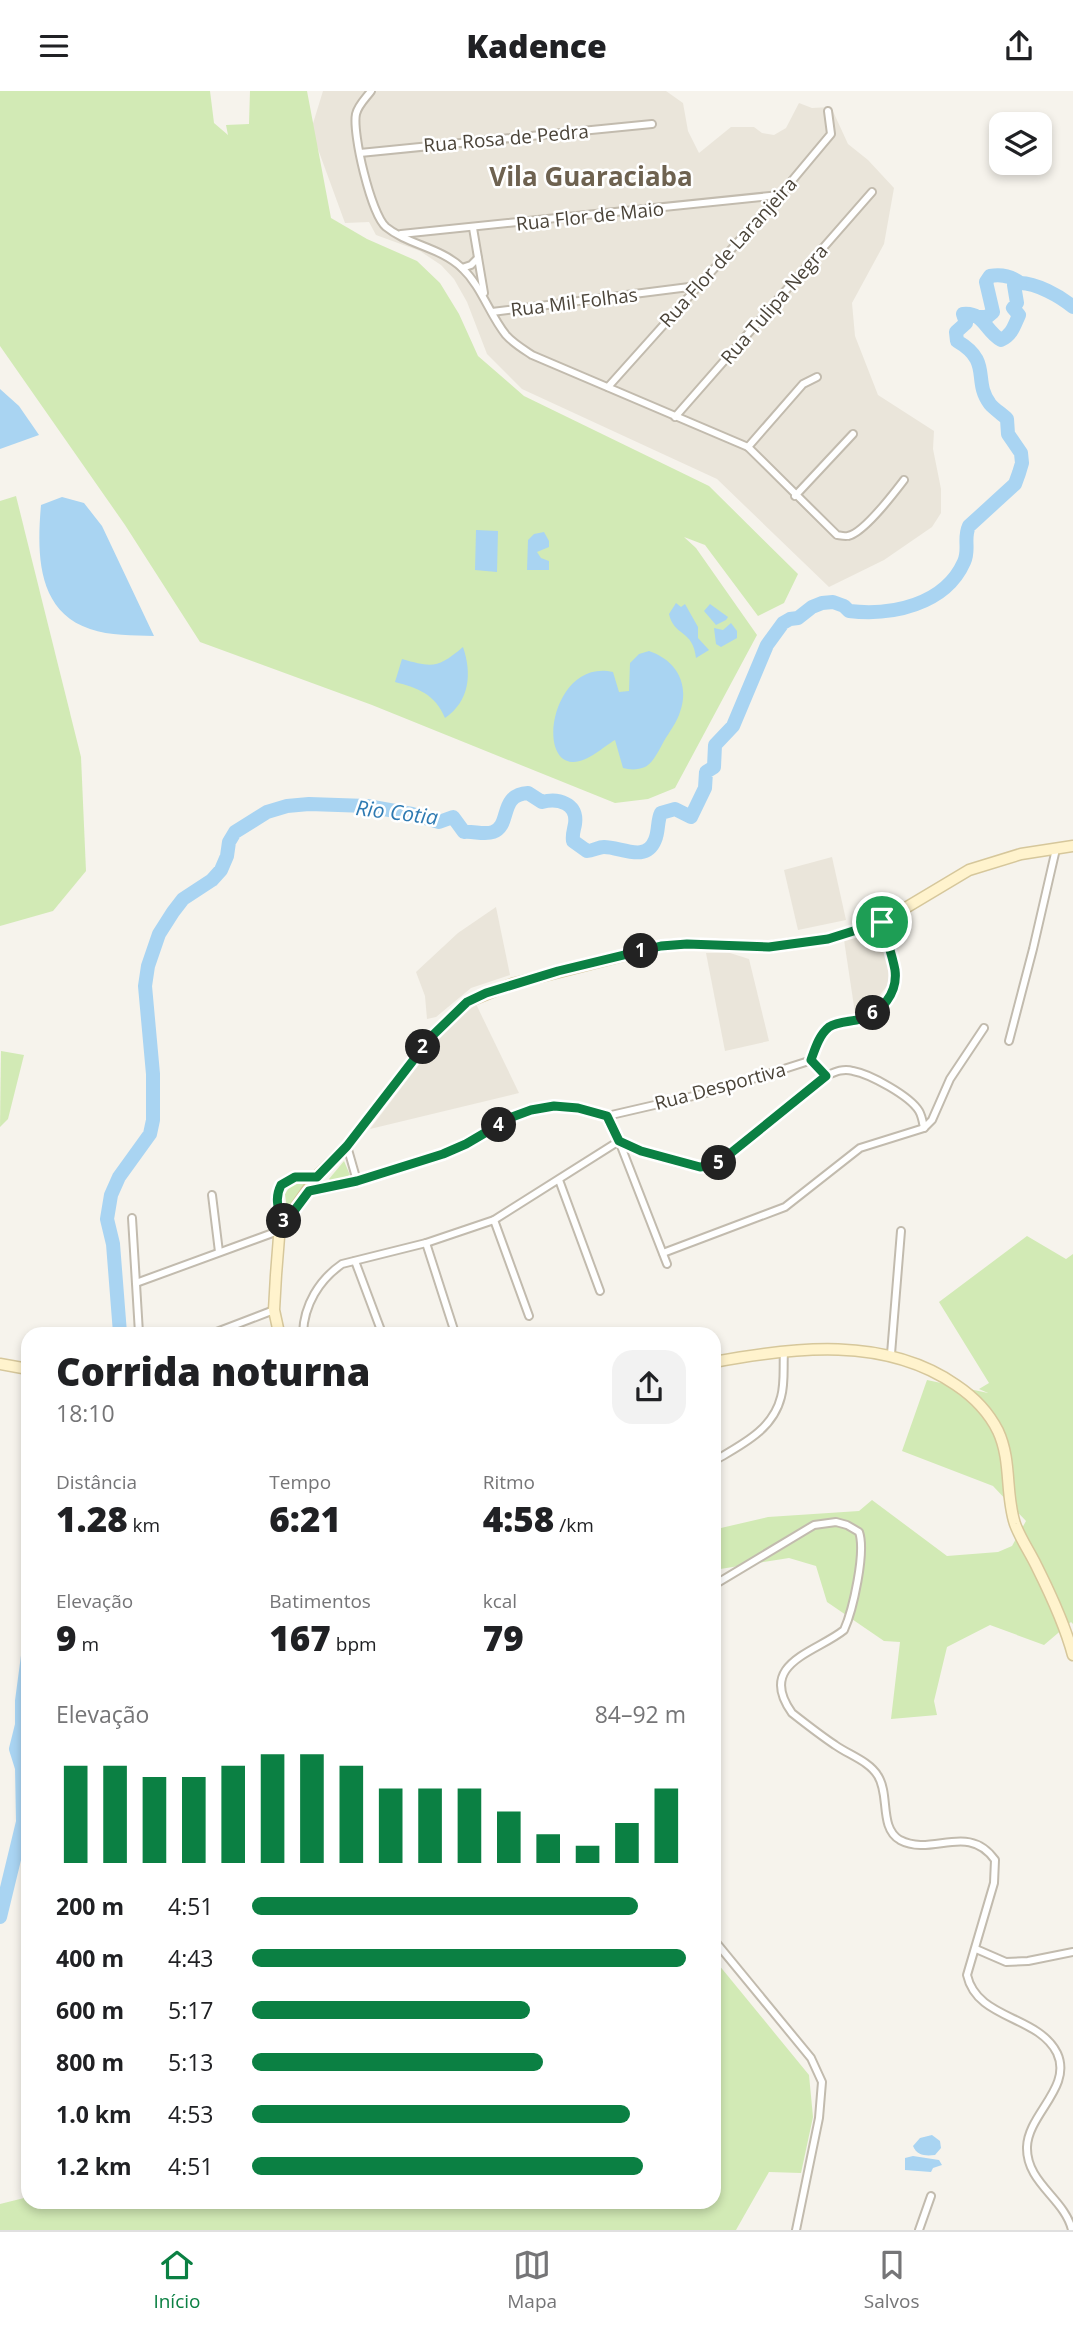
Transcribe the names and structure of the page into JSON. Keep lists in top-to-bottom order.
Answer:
{
  "streets": {
    "street": [
      "Rua Rosa de Pedra",
      "Rua Flor de Maio",
      "Rua Flor de Laranjeira",
      "Rua Mil Folhas",
      "Rua Tulipa Negra",
      "Rua Desportiva"
    ]
  },
  "crossings": [
    ["Rua Flor de Maio", "Rua Flor de Laranjeira"],
    ["Rua Flor de Laranjeira", "Rua Mil Folhas"]
  ],
  "districts": ["Vila Guaraciaba"],
  "water": ["Rio Cotia"],
  "page": {
    "header": "Kadence",
    "pins": [
      "1",
      "6",
      "2",
      "4",
      "5",
      "3"
    ],
    "heading": ["Corrida noturna", "18:10"],
    "stats": [
      ["Distância", "1.28 km"],
      ["Tempo", "6:21"],
      ["Ritmo", "4:58 /km"],
      ["Elevação", "9 m"],
      ["Batimentos", "167 bpm"],
      ["kcal", "79"]
    ],
    "chart": ["Elevação", "84–92 m"],
    "list": [
      {
        "name": "200 m",
        "note": "4:51"
      },
      {
        "name": "400 m",
        "note": "4:43"
      },
      {
        "name": "600 m",
        "note": "5:17"
      },
      {
        "name": "800 m",
        "note": "5:13"
      },
      {
        "name": "1.0 km",
        "note": "4:53"
      },
      {
        "name": "1.2 km",
        "note": "4:51"
      }
    ],
    "tabs": ["Início", "Mapa", "Salvos"]
  }
}
